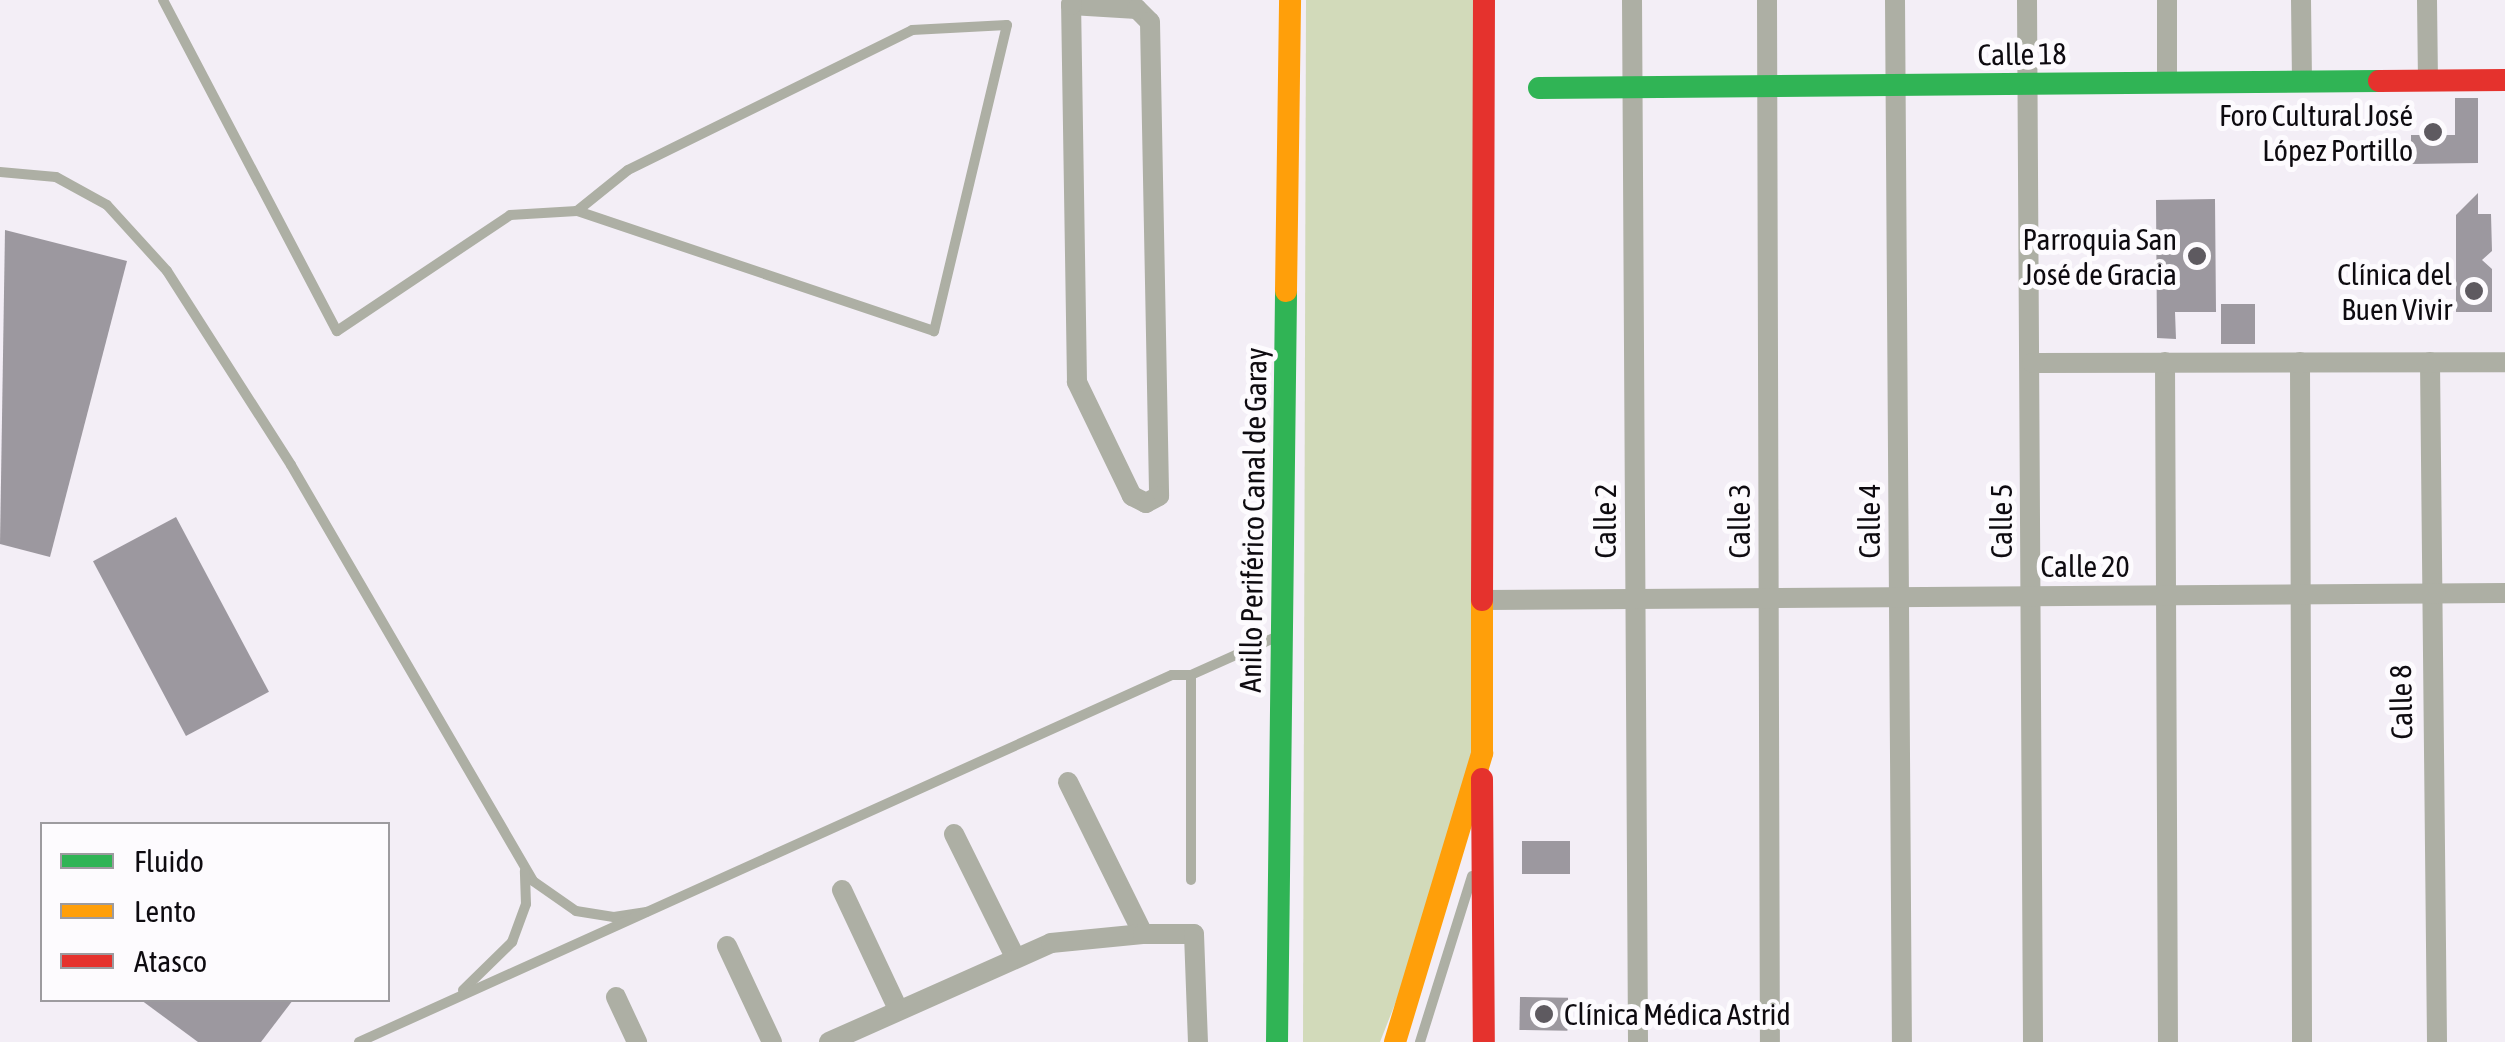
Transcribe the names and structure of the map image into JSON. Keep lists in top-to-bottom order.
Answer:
{
  "streets": {
    "main road": ["Calle 18", "Anillo Periférico Canal de Garay"],
    "street": [
      "Calle 2",
      "Calle 3",
      "Calle 4",
      "Calle 5",
      "Calle 20",
      "Calle 8"
    ]
  },
  "crossings": [
    ["Calle 18", "Calle 2"],
    ["Calle 18", "Calle 3"],
    ["Calle 18", "Calle 4"],
    ["Calle 18", "Calle 5"],
    ["Calle 2", "Calle 20"],
    ["Calle 3", "Calle 20"],
    ["Calle 4", "Calle 20"],
    ["Calle 5", "Calle 20"],
    ["Calle 20", "Calle 8"]
  ],
  "places": [
    "Foro Cultural José López Portillo",
    "Parroquia San José de Gracia",
    "Clínica del Buen Vivir",
    "Clínica Médica Astrid"
  ],
  "legend": ["Fluido", "Lento", "Atasco"]
}
